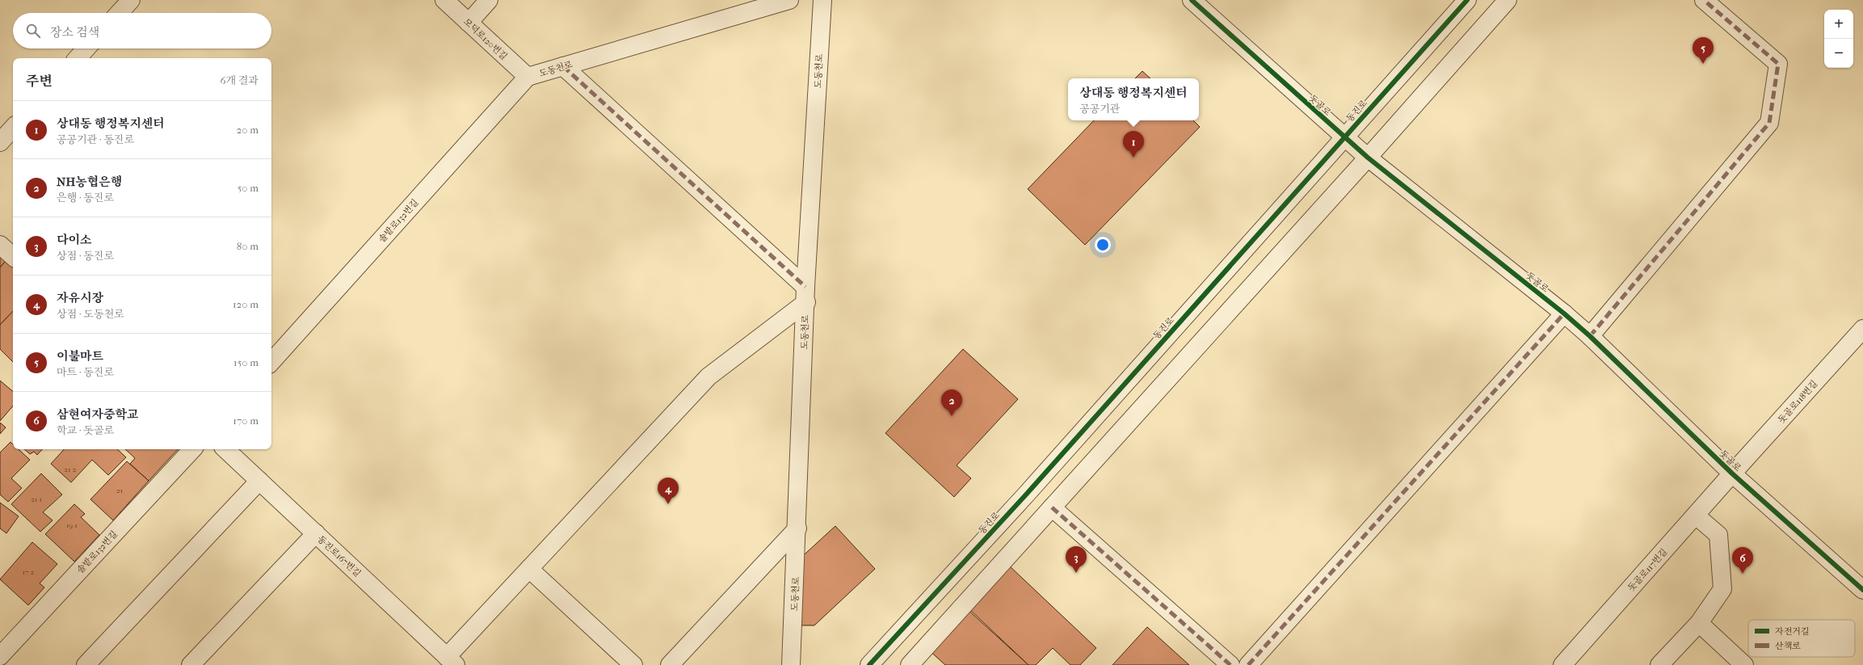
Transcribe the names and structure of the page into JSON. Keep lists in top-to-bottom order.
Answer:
{
  "streets": {
    "street": [
      "모덕로120번길",
      "도동천로",
      "돗골로",
      "동진로",
      "솔밭로132번길",
      "돗골로118번길",
      "동진로167번길",
      "돗골로117번길"
    ]
  },
  "crossings": [
    ["모덕로120번길", "도동천로"],
    ["모덕로120번길", "솔밭로132번길"],
    ["도동천로", "솔밭로132번길"],
    ["돗골로", "동진로"],
    ["돗골로", "돗골로118번길"],
    ["돗골로", "돗골로117번길"],
    ["돗골로118번길", "돗골로117번길"]
  ],
  "house_numbers": [
    "21-2",
    "21",
    "21-1",
    "19-1",
    "17-2"
  ],
  "legend": ["자전거길", "산책로"],
  "page": {
    "map_buttons": ["+", "−"],
    "search": "장소 검색",
    "pins": [
      "5",
      "1",
      "2",
      "4",
      "3",
      "6"
    ],
    "heading": ["주변", "6개 결과"],
    "popup": ["상대동 행정복지센터", "공공기관"],
    "list": [
      {
        "mark": "1",
        "name": "상대동 행정복지센터",
        "note": "공공기관 · 동진로",
        "value": "20 m"
      },
      {
        "mark": "2",
        "name": "NH농협은행",
        "note": "은행 · 동진로",
        "value": "50 m"
      },
      {
        "mark": "3",
        "name": "다이소",
        "note": "상점 · 동진로",
        "value": "80 m"
      },
      {
        "mark": "4",
        "name": "자유시장",
        "note": "상점 · 도동천로",
        "value": "120 m"
      },
      {
        "mark": "5",
        "name": "이불마트",
        "note": "마트 · 동진로",
        "value": "150 m"
      },
      {
        "mark": "6",
        "name": "삼현여자중학교",
        "note": "학교 · 돗골로",
        "value": "170 m"
      }
    ]
  }
}
